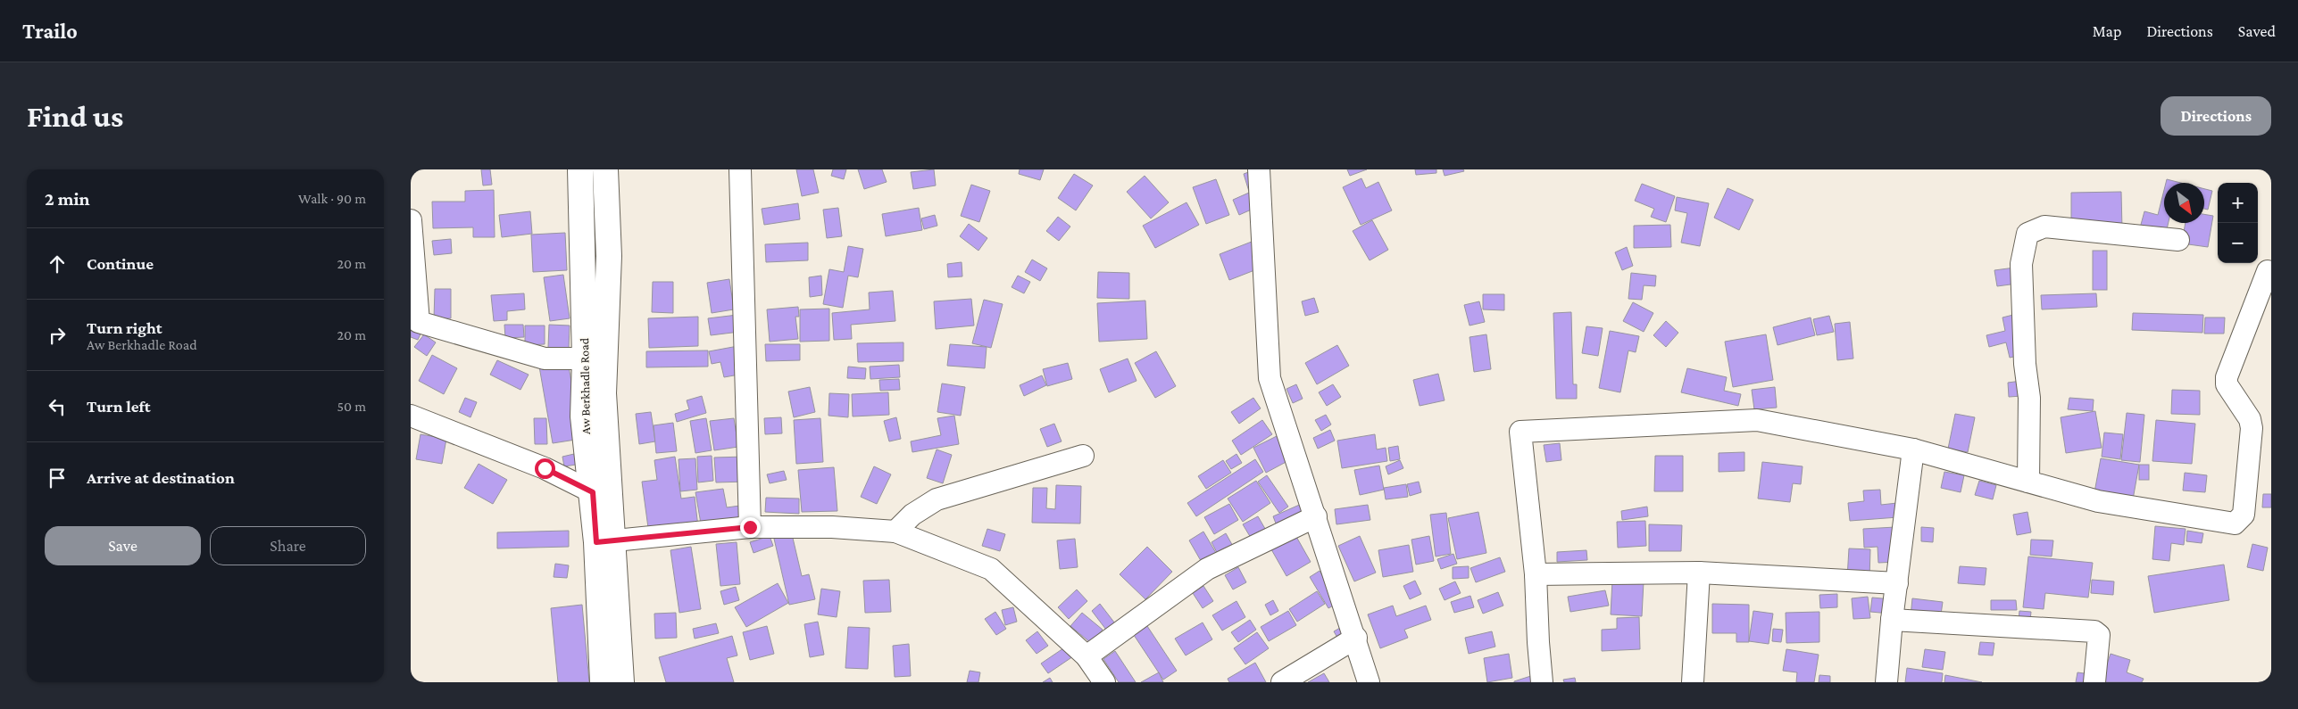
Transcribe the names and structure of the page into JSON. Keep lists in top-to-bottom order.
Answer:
{
  "streets": {
    "main road": ["Aw Berkhadle Road"]
  },
  "north": "bottom right",
  "page": {
    "header": "Trailo",
    "nav": ["Map", "Directions", "Saved"],
    "buttons": [
      "Directions",
      ["Save", "Share"]
    ],
    "title": "Find us",
    "heading": ["2 min", "Walk · 90 m"],
    "map_buttons": ["+", "−"],
    "list": [
      ["Continue", "20 m"],
      ["Turn right", "Aw Berkhadle Road", "20 m"],
      ["Turn left", "50 m"],
      "Arrive at destination"
    ]
  }
}
